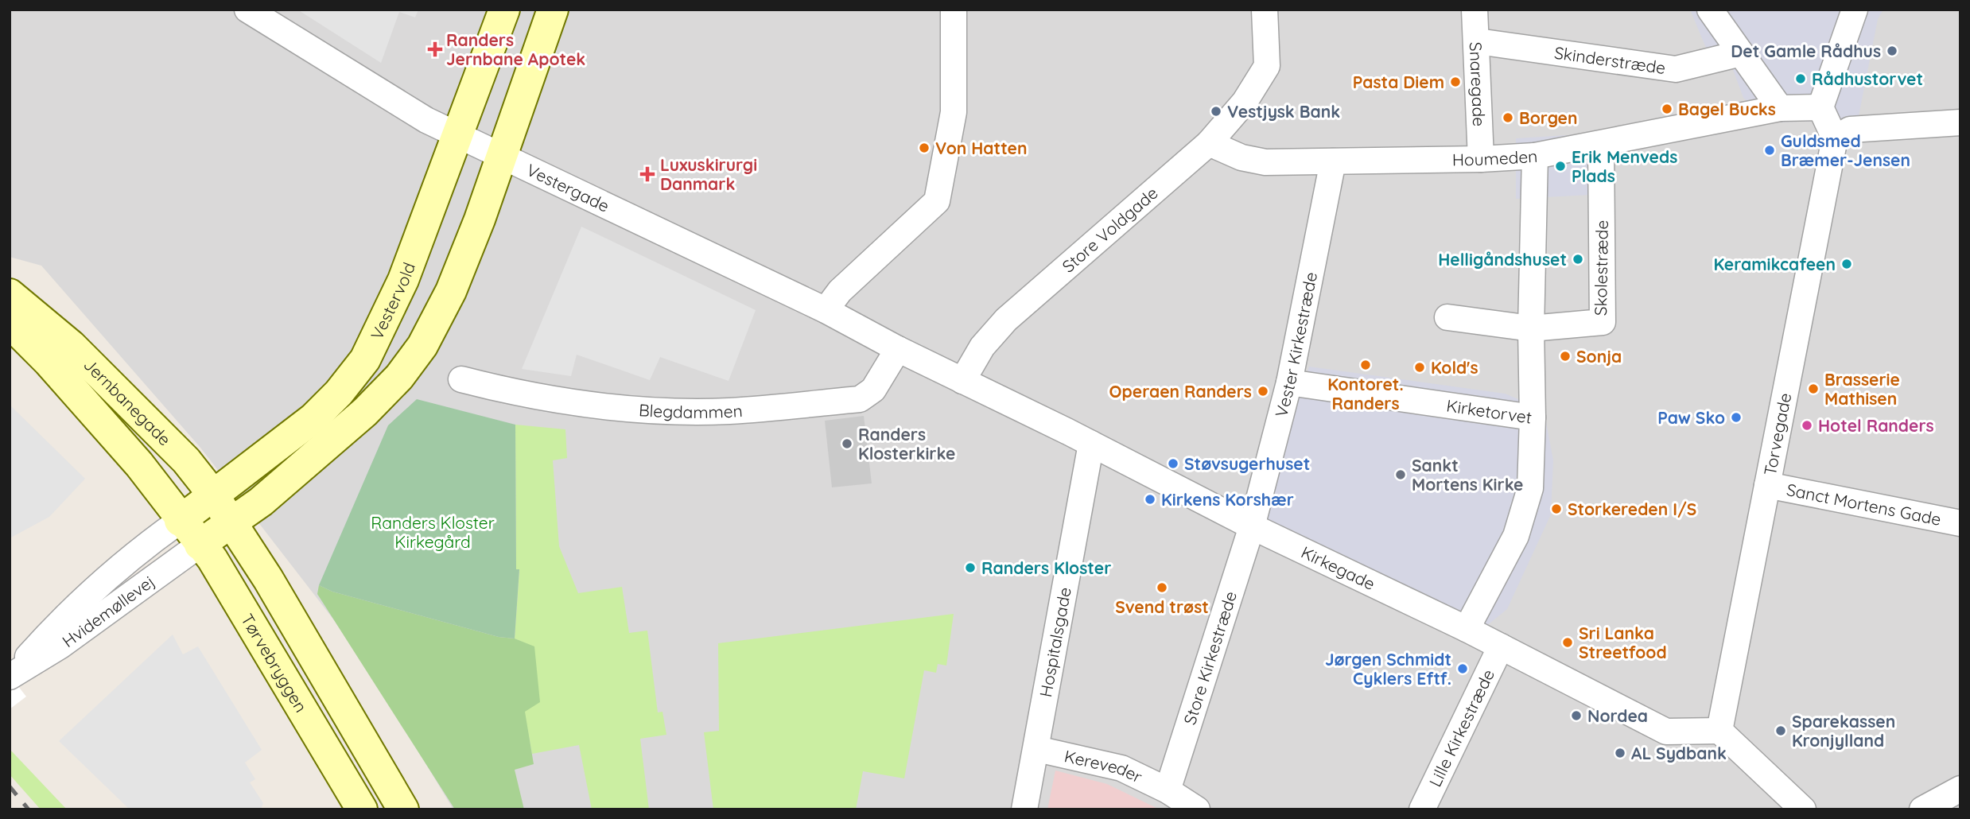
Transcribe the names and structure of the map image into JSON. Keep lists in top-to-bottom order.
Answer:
{
  "streets": {
    "main road": ["Vestervold", "Jernbanegade", "Tørvebryggen"],
    "street": [
      "Skinderstræde",
      "Snaregade",
      "Houmeden",
      "Vestergade",
      "Store Voldgade",
      "Skolestræde",
      "Vester Kirkestræde",
      "Blegdammen",
      "Kirketorvet",
      "Torvegade",
      "Sanct Mortens Gade",
      "Kirkegade",
      "Hvidemøllevej",
      "Hospitalsgade",
      "Store Kirkestræde",
      "Lille Kirkestræde",
      "Kereveder"
    ]
  },
  "crossings": [
    ["Skinderstræde", "Snaregade"],
    ["Snaregade", "Houmeden"],
    ["Houmeden", "Store Voldgade"],
    ["Houmeden", "Skolestræde"],
    ["Houmeden", "Vester Kirkestræde"],
    ["Vestergade", "Vestervold"],
    ["Vestergade", "Blegdammen"],
    ["Store Voldgade", "Kirkegade"],
    ["Vestervold", "Jernbanegade"],
    ["Vestervold", "Hvidemøllevej"],
    ["Vestervold", "Tørvebryggen"],
    ["Vester Kirkestræde", "Kirketorvet"],
    ["Vester Kirkestræde", "Kirkegade"],
    ["Vester Kirkestræde", "Store Kirkestræde"],
    ["Jernbanegade", "Hvidemøllevej"],
    ["Jernbanegade", "Tørvebryggen"],
    ["Kirketorvet", "Kirkegade"],
    ["Torvegade", "Sanct Mortens Gade"],
    ["Torvegade", "Kirkegade"],
    ["Kirkegade", "Hospitalsgade"],
    ["Kirkegade", "Store Kirkestræde"],
    ["Kirkegade", "Lille Kirkestræde"],
    ["Hvidemøllevej", "Tørvebryggen"],
    ["Hospitalsgade", "Kereveder"],
    ["Store Kirkestræde", "Kereveder"]
  ],
  "parks": ["Randers Kloster Kirkegård"],
  "places": {
    "health": ["Randers Jernbane Apotek", "Luxuskirurgi Danmark"],
    "other": [
      "Det Gamle Rådhus",
      "Rådhustorvet",
      "Pasta Diem",
      "Bagel Bucks",
      "Vestjysk Bank",
      "Borgen",
      "Von Hatten",
      "Guldsmed Bræmer-Jensen",
      "Erik Menveds Plads",
      "Helligåndshuset",
      "Keramikcafeen",
      "Sonja",
      "Kontoret. Randers",
      "Kold's",
      "Brasserie Mathisen",
      "Operaen Randers",
      "Paw Sko",
      "Hotel Randers",
      "Randers Klosterkirke",
      "Støvsugerhuset",
      "Sankt Mortens Kirke",
      "Kirkens Korshær",
      "Storkereden I/S",
      "Randers Kloster",
      "Svend trøst",
      "Sri Lanka Streetfood",
      "Jørgen Schmidt Cyklers Eftf.",
      "Nordea",
      "Sparekassen Kronjylland",
      "AL Sydbank"
    ]
  }
}
